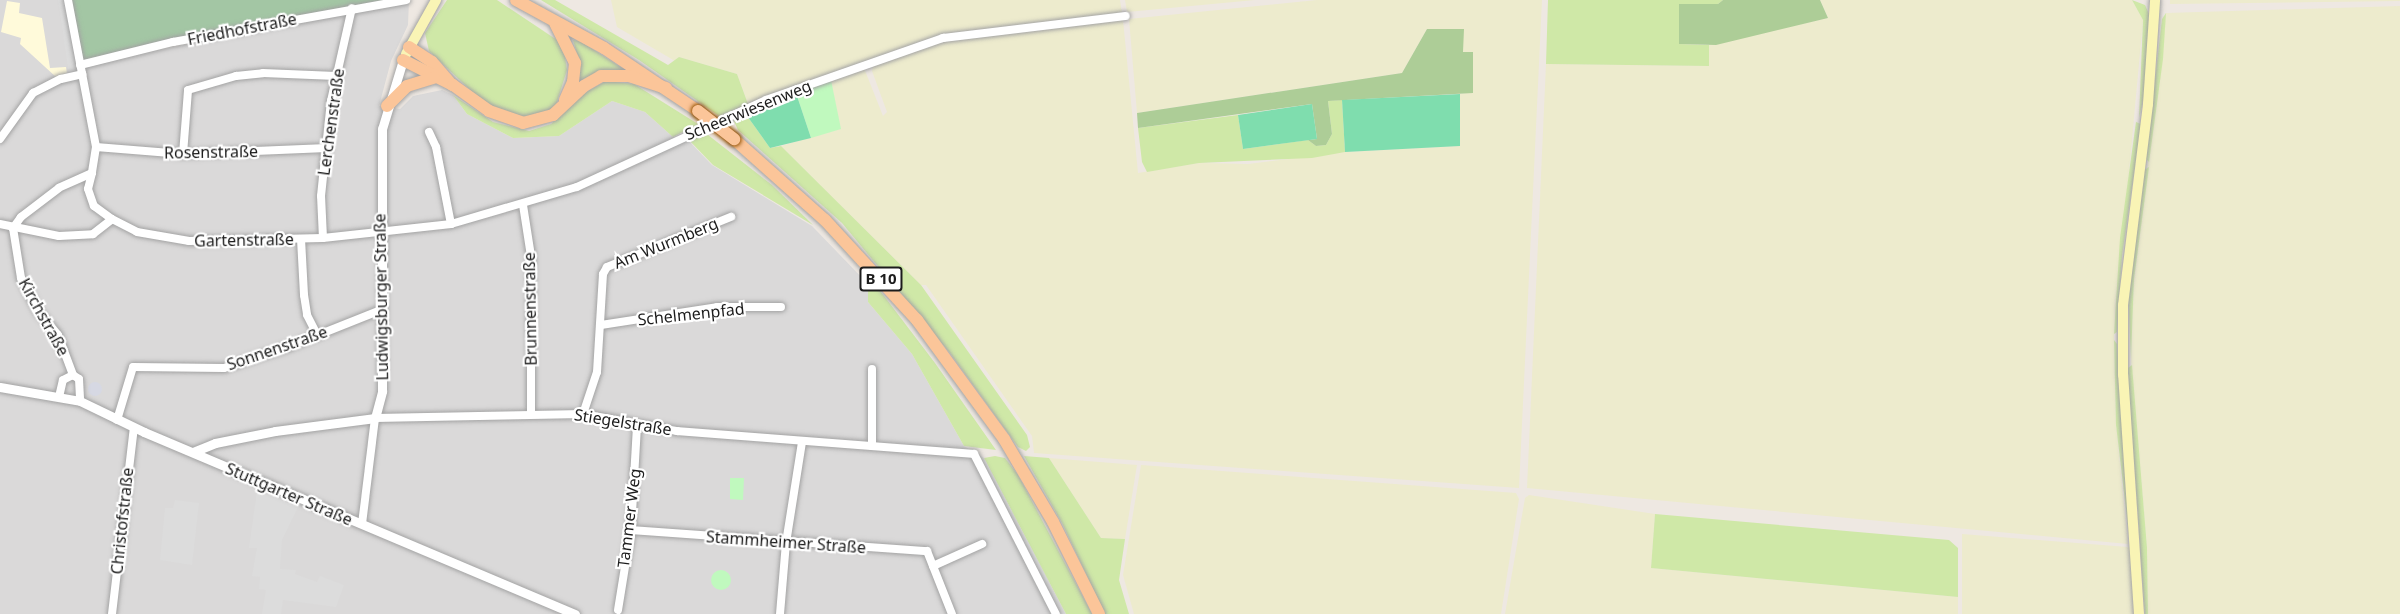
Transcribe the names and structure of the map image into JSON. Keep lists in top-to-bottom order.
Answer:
{
  "streets": {
    "main road": ["B 10", "Ludwigsburger Straße"],
    "street": [
      "Friedhofstraße",
      "Scheerwiesenweg",
      "Lerchenstraße",
      "Rosenstraße",
      "Gartenstraße",
      "Am Wurmberg",
      "Brunnenstraße",
      "Schelmenpfad",
      "Kirchstraße",
      "Sonnenstraße",
      "Stiegelstraße",
      "Stuttgarter Straße",
      "Tammer Weg",
      "Christofstraße",
      "Stammheimer Straße"
    ]
  },
  "crossings": [
    ["Friedhofstraße", "Lerchenstraße"],
    ["Scheerwiesenweg", "Gartenstraße"],
    ["Scheerwiesenweg", "Ludwigsburger Straße"],
    ["Scheerwiesenweg", "Brunnenstraße"],
    ["Lerchenstraße", "Rosenstraße"],
    ["Lerchenstraße", "Gartenstraße"],
    ["Gartenstraße", "Ludwigsburger Straße"],
    ["Am Wurmberg", "Schelmenpfad"],
    ["Am Wurmberg", "Stiegelstraße"],
    ["Ludwigsburger Straße", "Sonnenstraße"],
    ["Ludwigsburger Straße", "Stiegelstraße"],
    ["Brunnenstraße", "Stiegelstraße"],
    ["Kirchstraße", "Stuttgarter Straße"],
    ["Sonnenstraße", "Stuttgarter Straße"],
    ["Stiegelstraße", "Tammer Weg"],
    ["Stuttgarter Straße", "Christofstraße"],
    ["Tammer Weg", "Stammheimer Straße"]
  ]
}
